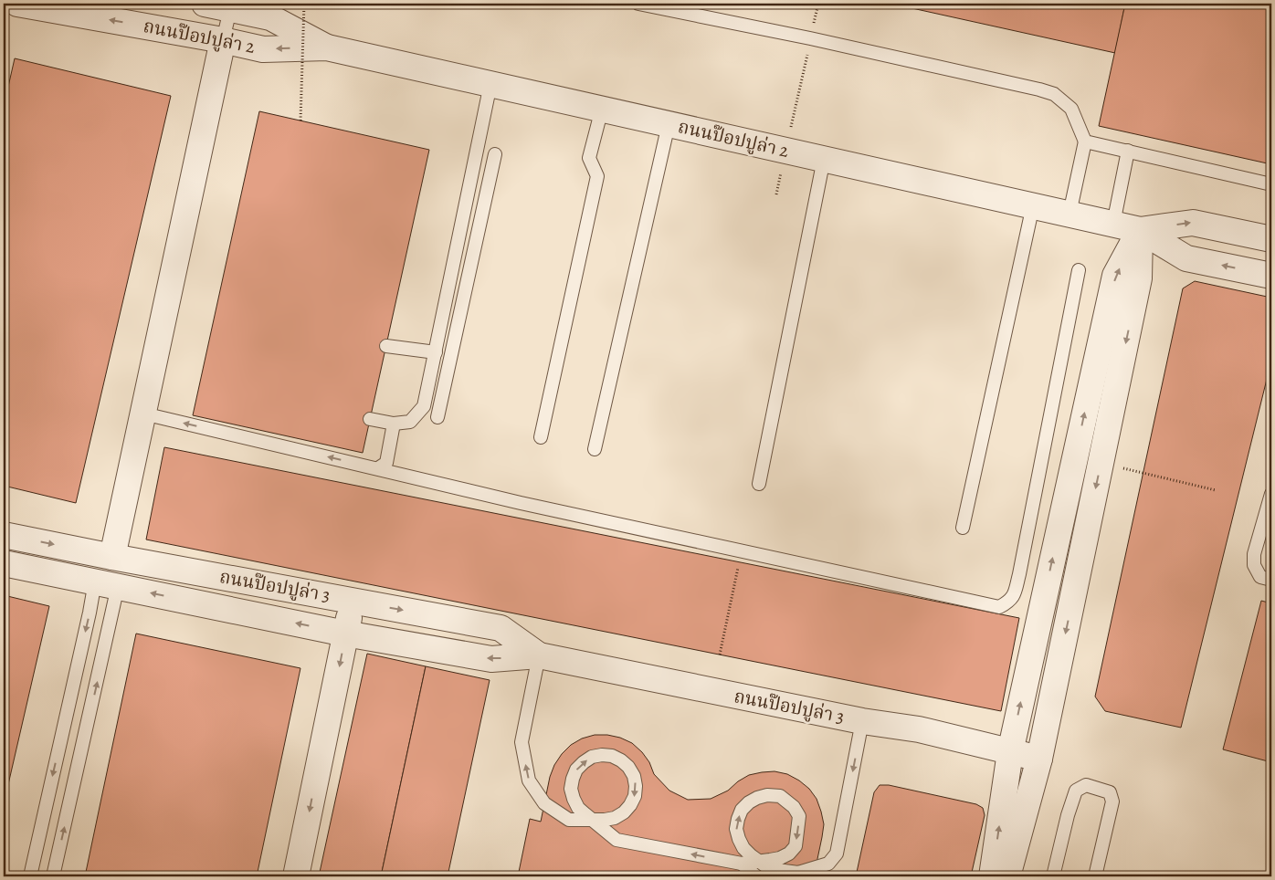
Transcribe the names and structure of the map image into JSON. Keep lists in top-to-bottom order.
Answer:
{
  "streets": {
    "street": ["ถนนป๊อปปูล่า 2", "ถนนป๊อปปูล่า 3"]
  }
}
